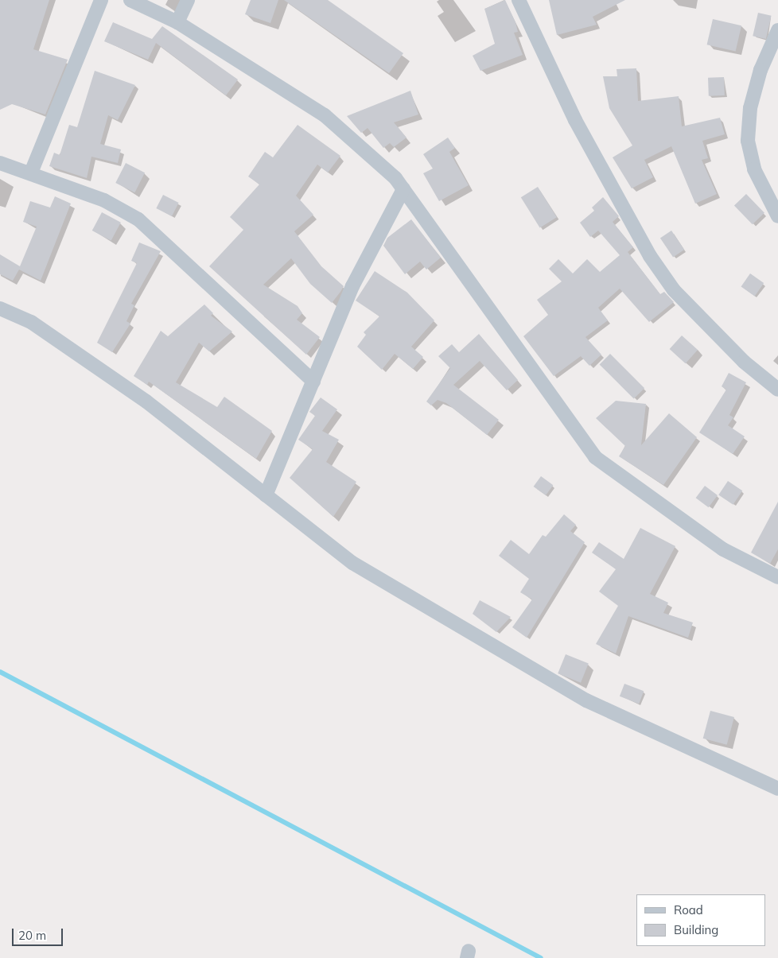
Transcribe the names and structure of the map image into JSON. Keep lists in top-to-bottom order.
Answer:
{
  "legend": ["Road", "Building"],
  "scale_bar": "20 m"
}
